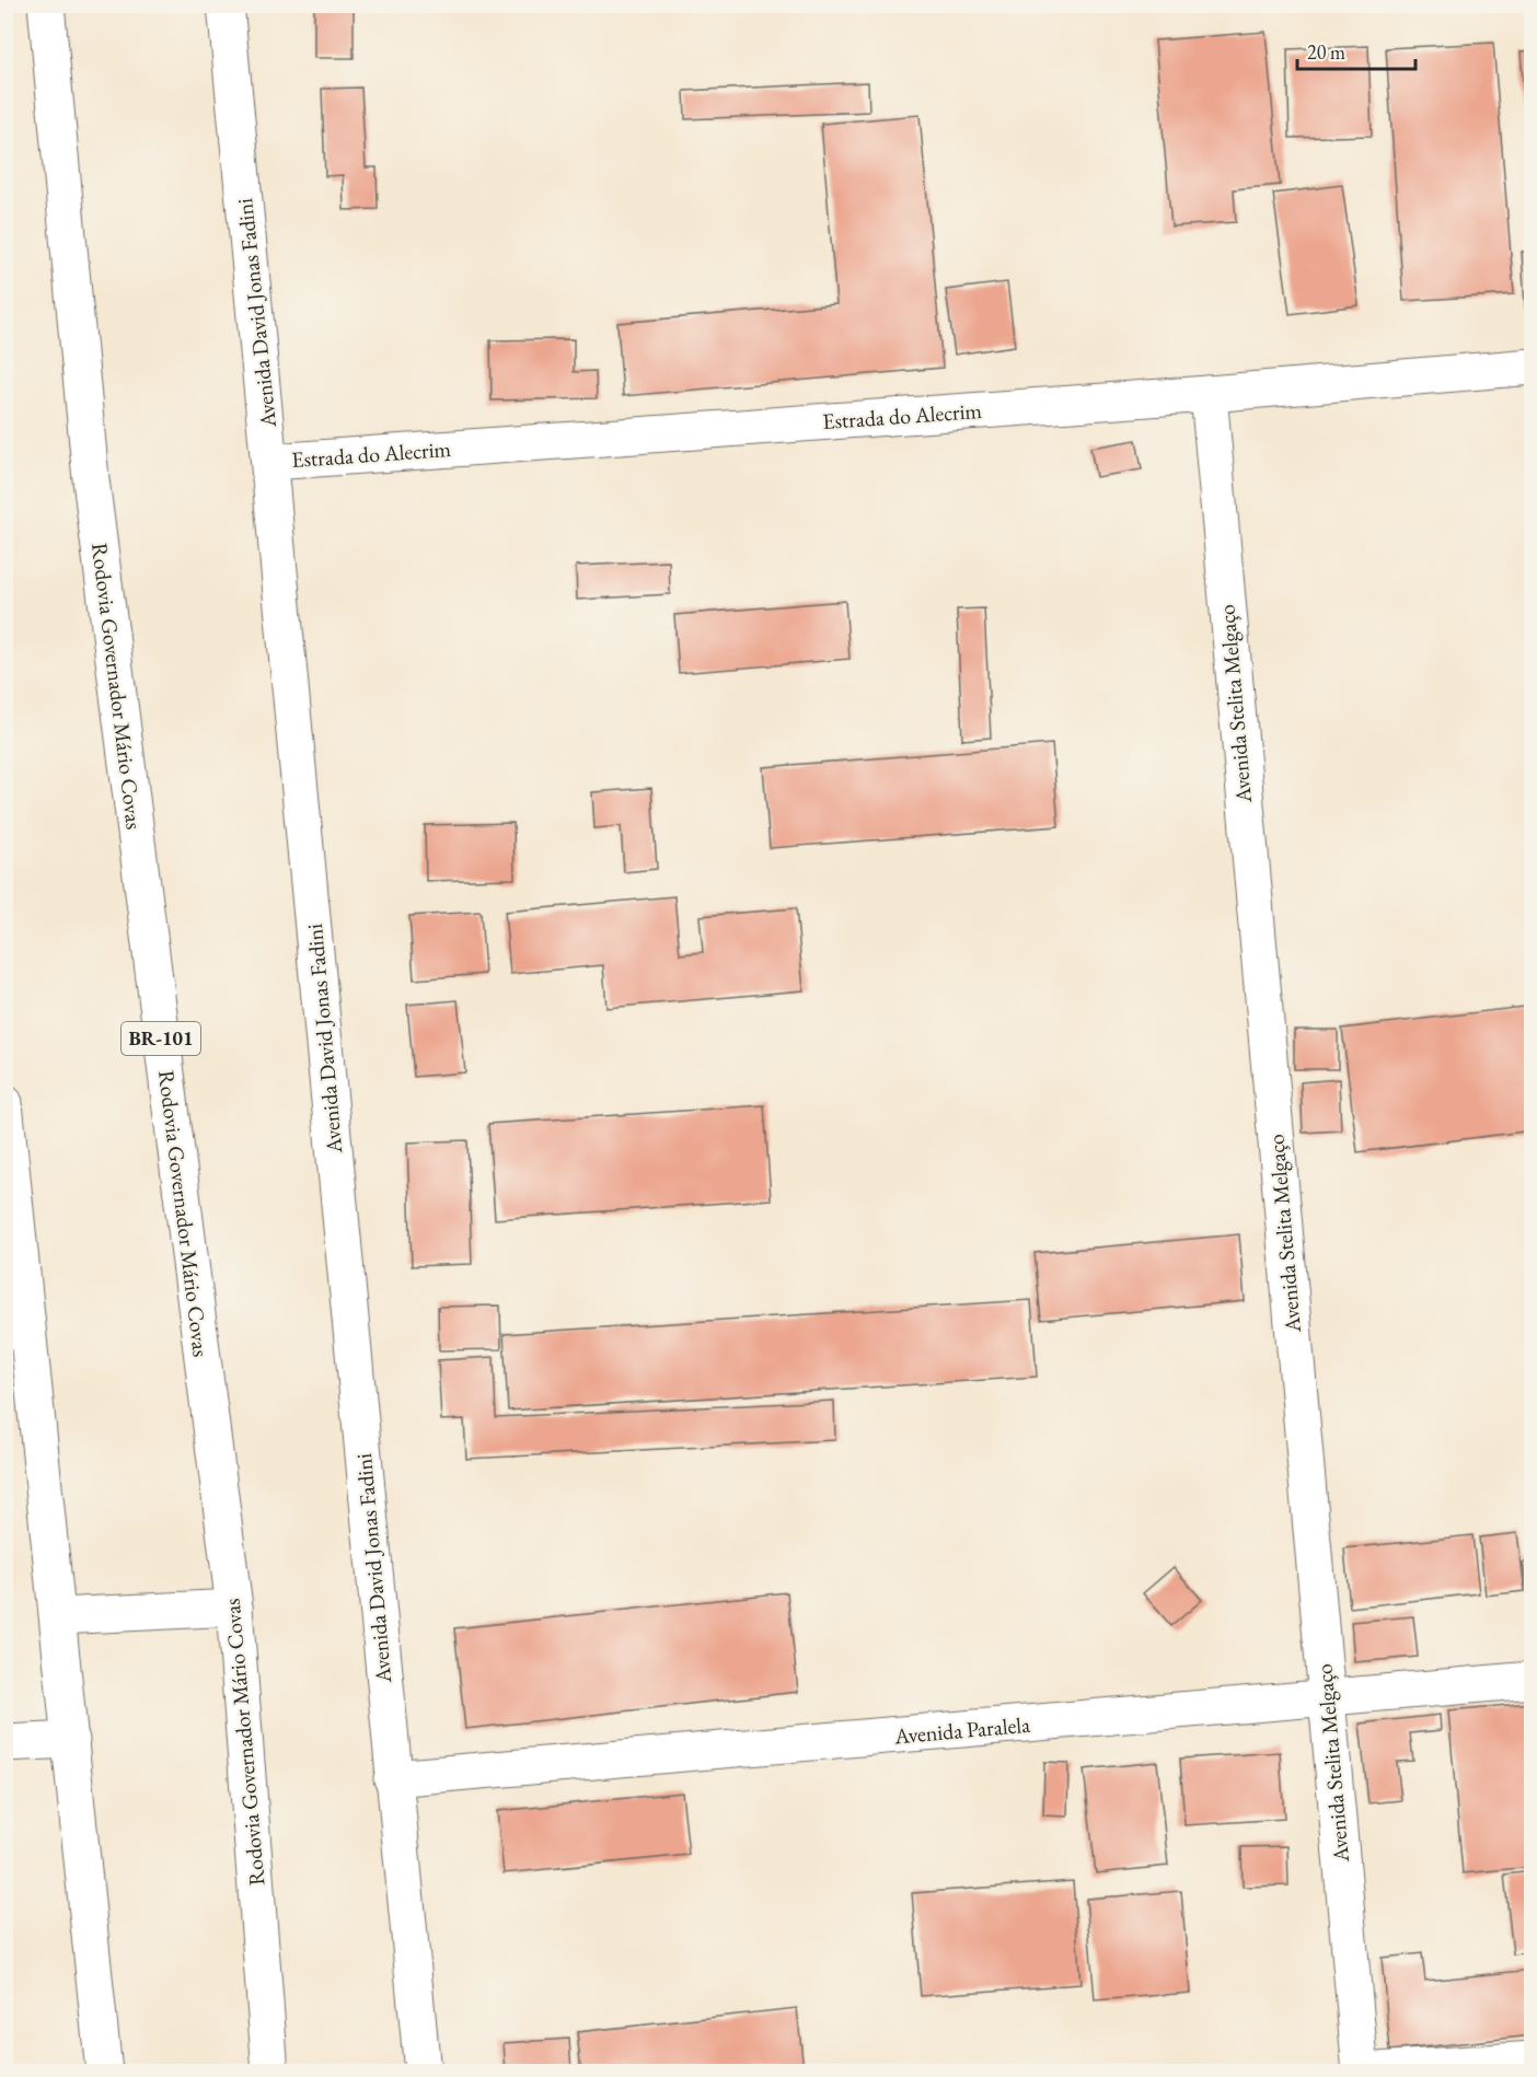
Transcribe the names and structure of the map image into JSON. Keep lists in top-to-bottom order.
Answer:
{
  "streets": {
    "main road": [
      "Avenida David Jonas Fadini",
      "Estrada do Alecrim",
      "Rodovia Governador Mário Covas",
      "Avenida Stelita Melgaço",
      "BR-101",
      "Avenida Paralela"
    ]
  },
  "crossings": [
    ["Avenida David Jonas Fadini", "Estrada do Alecrim"],
    ["Avenida David Jonas Fadini", "Avenida Paralela"],
    ["Estrada do Alecrim", "Avenida Stelita Melgaço"],
    ["Avenida Stelita Melgaço", "Avenida Paralela"]
  ],
  "scale_bar": "20 m"
}
